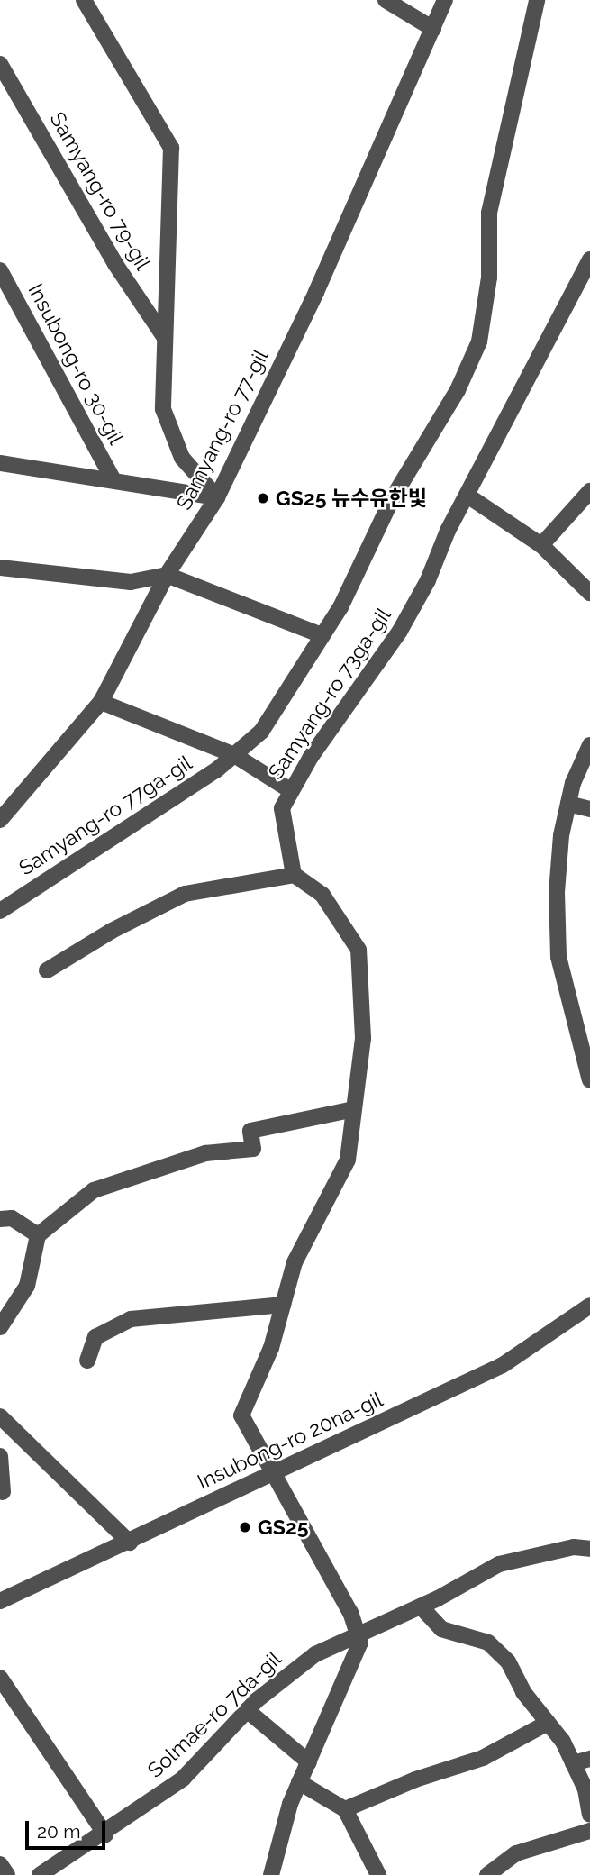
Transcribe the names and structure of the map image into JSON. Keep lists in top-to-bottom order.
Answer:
{
  "streets": {
    "street": [
      "Samyang-ro 79-gil",
      "Insubong-ro 30-gil",
      "Samyang-ro 77-gil",
      "Samyang-ro 73ga-gil",
      "Samyang-ro 77ga-gil",
      "Insubong-ro 20na-gil",
      "Solmae-ro 7da-gil"
    ]
  },
  "crossings": [
    ["Samyang-ro 79-gil", "Samyang-ro 77-gil"],
    ["Samyang-ro 77-gil", "Samyang-ro 77ga-gil"],
    ["Samyang-ro 73ga-gil", "Samyang-ro 77ga-gil"]
  ],
  "places": ["GS25 뉴수유한빛", "GS25"],
  "scale_bar": "20 m"
}
